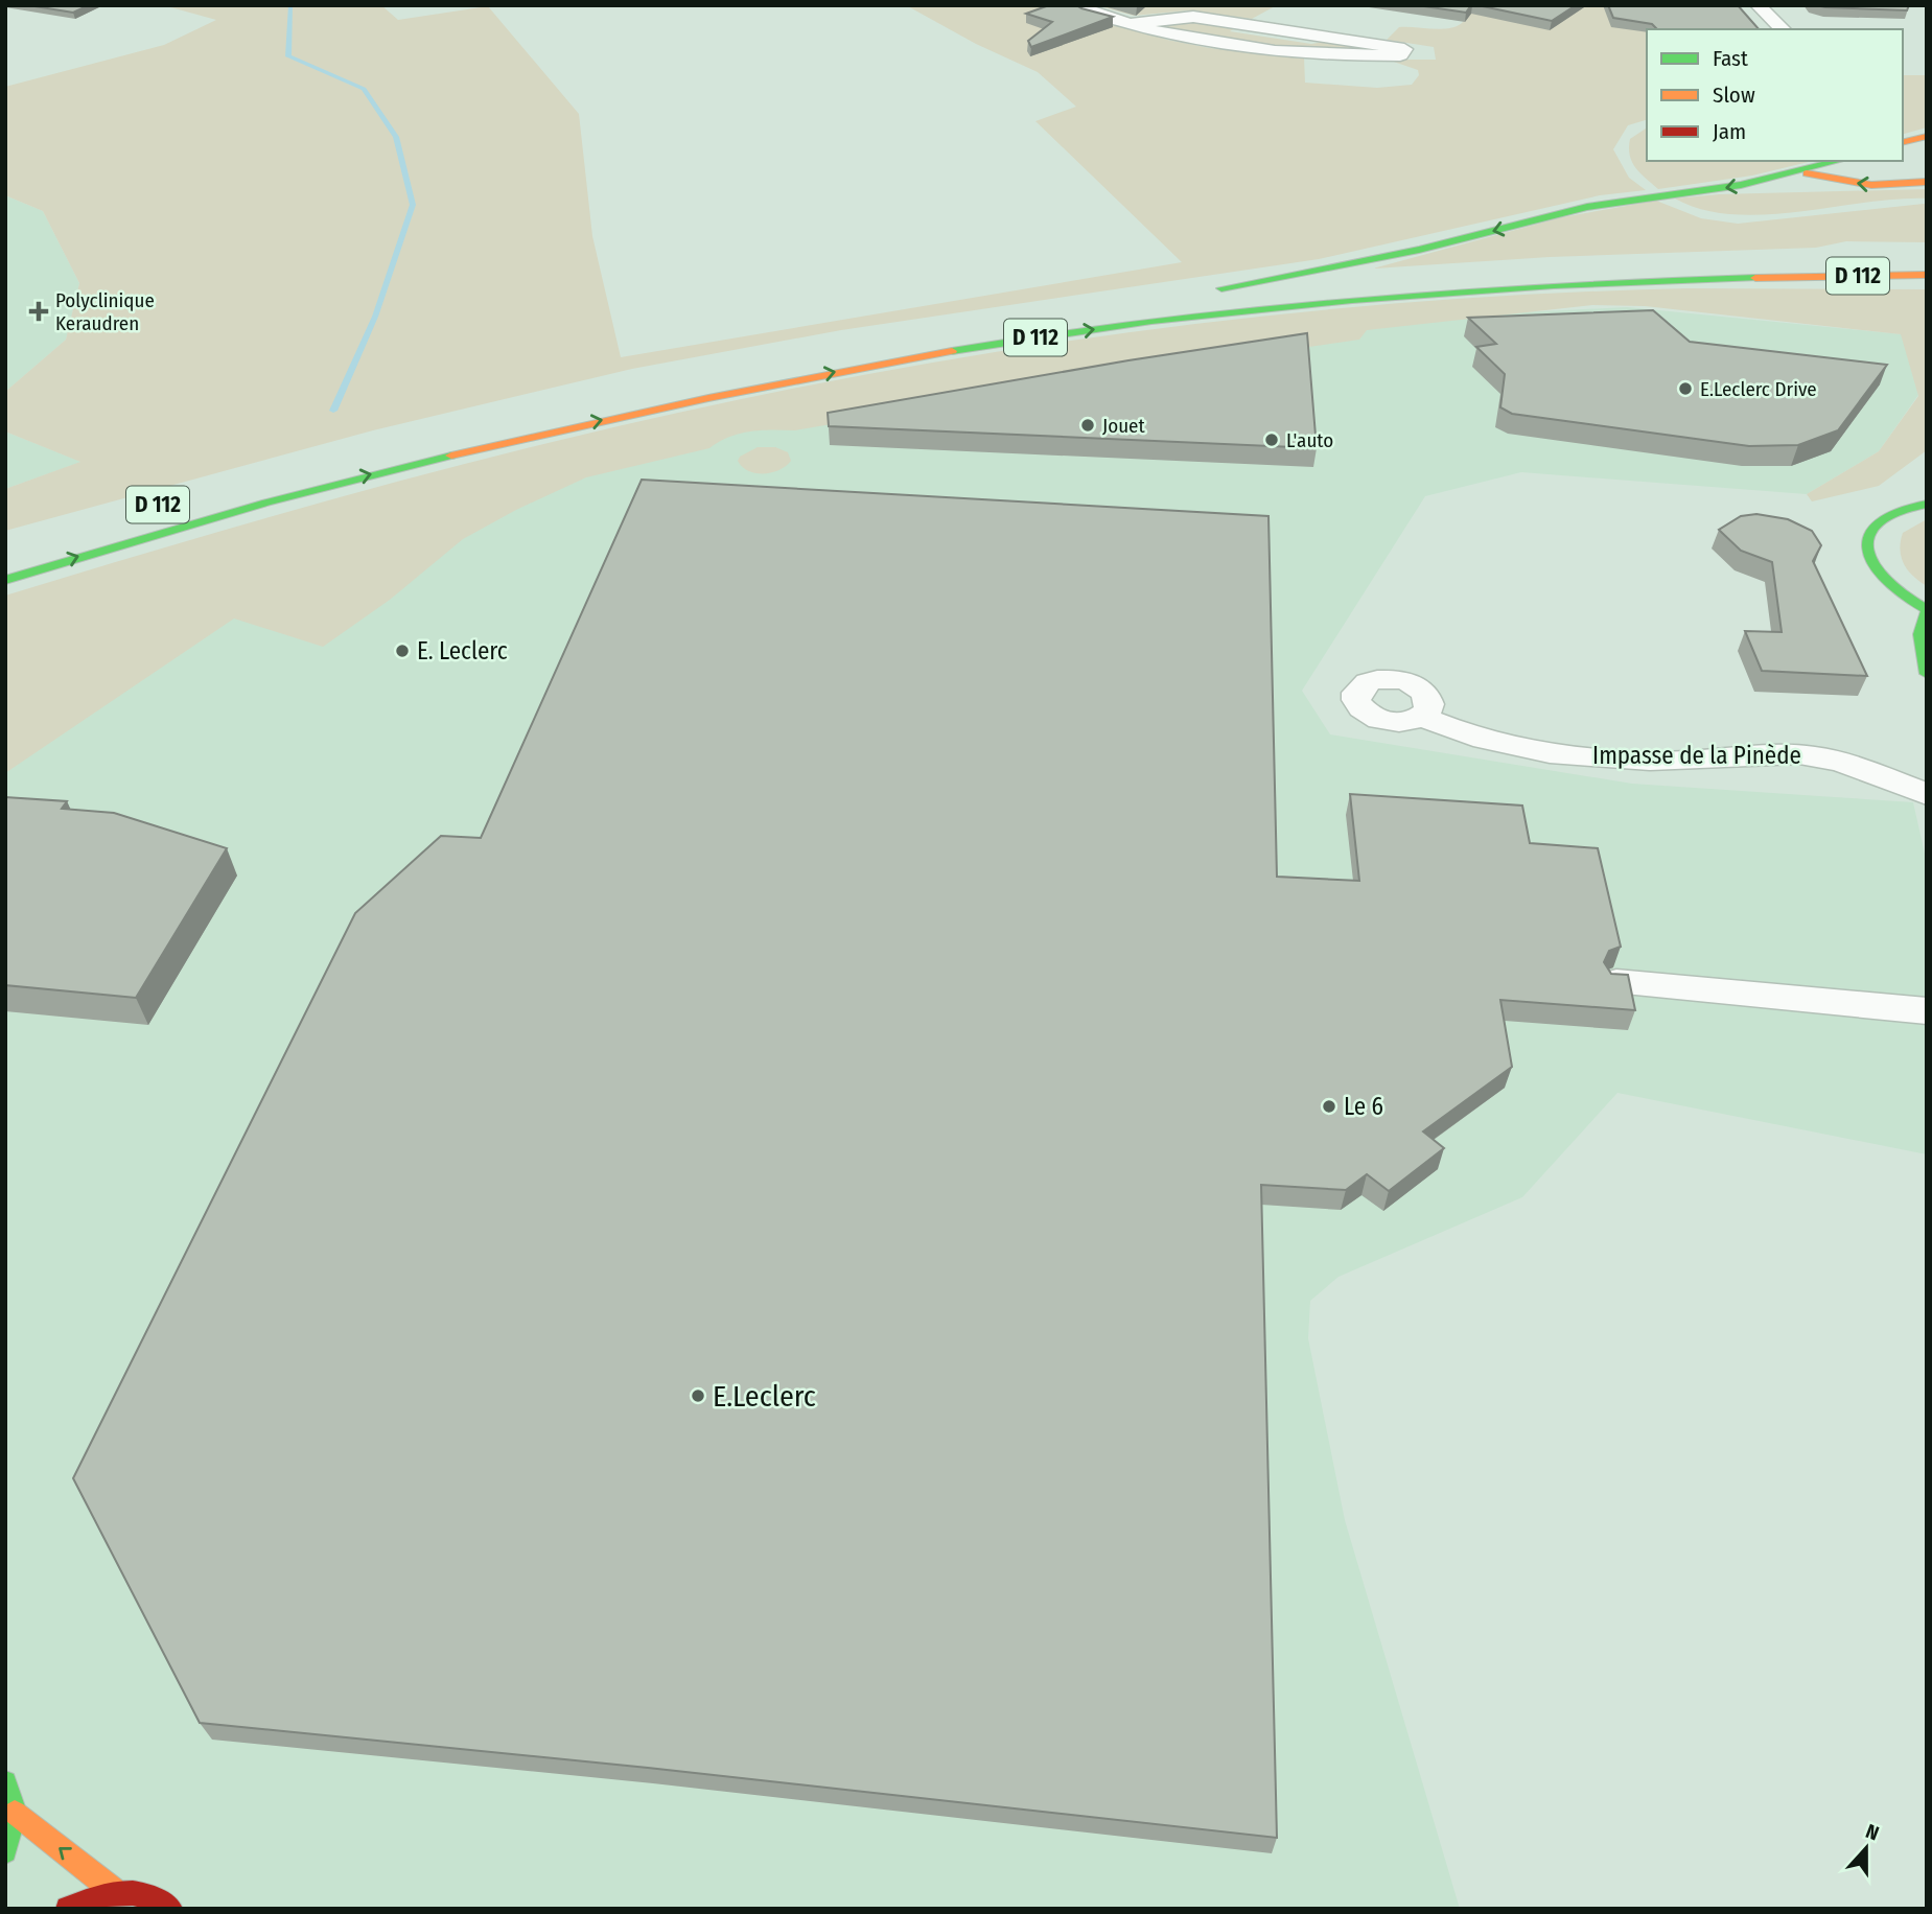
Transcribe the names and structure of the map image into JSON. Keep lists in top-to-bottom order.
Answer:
{
  "streets": {
    "main road": ["D 112"],
    "street": ["Impasse de la Pinède"]
  },
  "places": {
    "health": ["Polyclinique Keraudren"],
    "other": [
      "E.Leclerc Drive",
      "Jouet",
      "L'auto",
      "E. Leclerc",
      "Le 6",
      "E.Leclerc"
    ]
  },
  "legend": ["Fast", "Slow", "Jam"],
  "north": "top"
}
